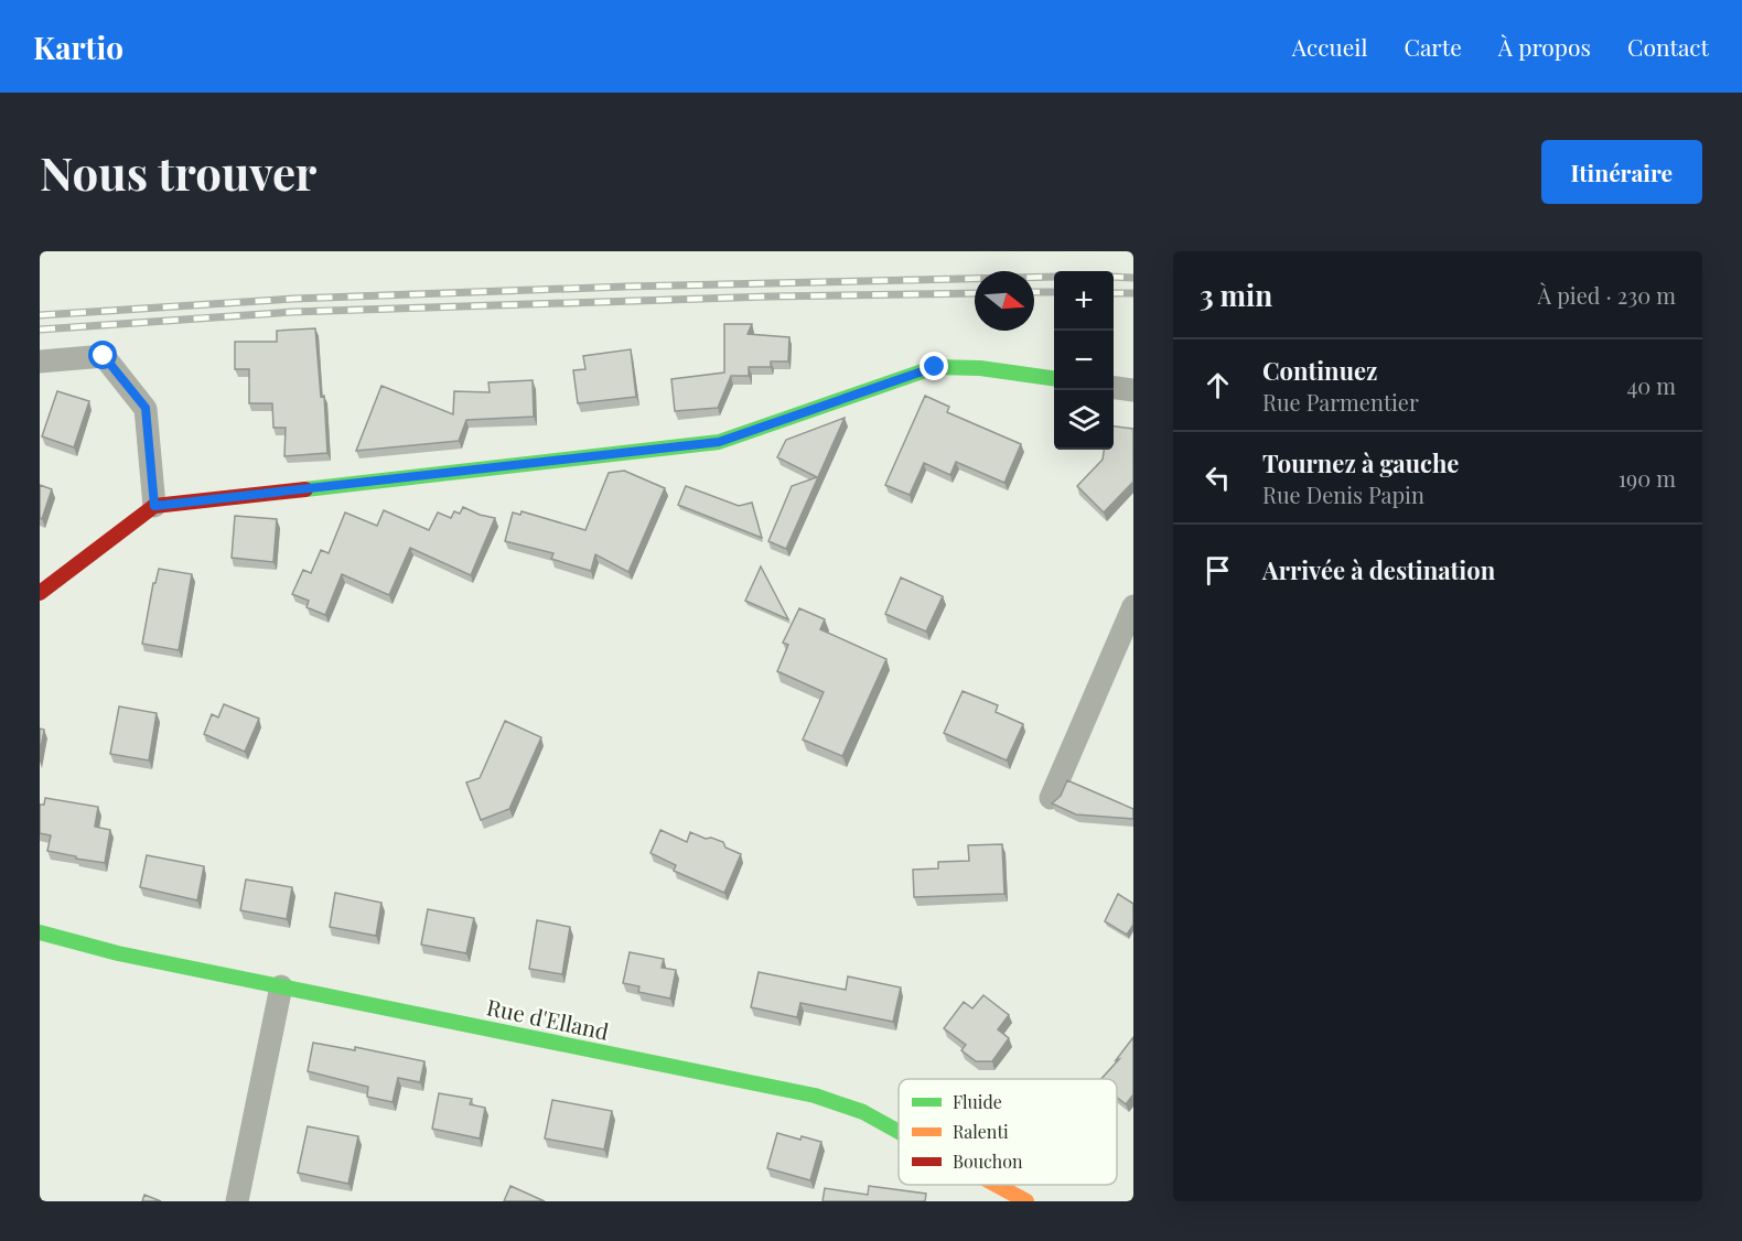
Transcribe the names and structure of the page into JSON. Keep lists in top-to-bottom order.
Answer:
{
  "streets": {
    "street": ["Rue d'Elland"]
  },
  "legend": ["Fluide", "Ralenti", "Bouchon"],
  "north": "right",
  "page": {
    "header": "Kartio",
    "nav": [
      "Accueil",
      "Carte",
      "À propos",
      "Contact"
    ],
    "buttons": "Itinéraire",
    "title": "Nous trouver",
    "heading": ["3 min", "À pied · 230 m"],
    "map_buttons": ["+", "−"],
    "list": [
      ["Continuez", "Rue Parmentier", "40 m"],
      ["Tournez à gauche", "Rue Denis Papin", "190 m"],
      "Arrivée à destination"
    ]
  }
}
